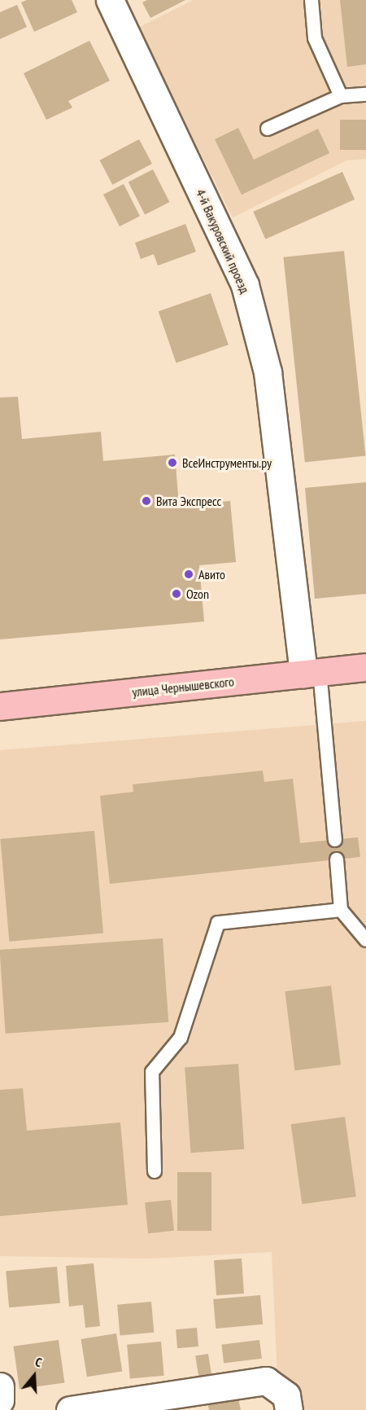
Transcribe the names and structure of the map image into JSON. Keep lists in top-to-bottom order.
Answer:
{
  "streets": {
    "main road": ["улица Чернышевского"],
    "street": ["4-й Вакуровский проезд"]
  },
  "crossings": [
    ["4-й Вакуровский проезд", "улица Чернышевского"]
  ],
  "places": [
    "ВсеИнструменты.ру",
    "Вита Экспресс",
    "Авито",
    "Ozon"
  ],
  "north": "top"
}
